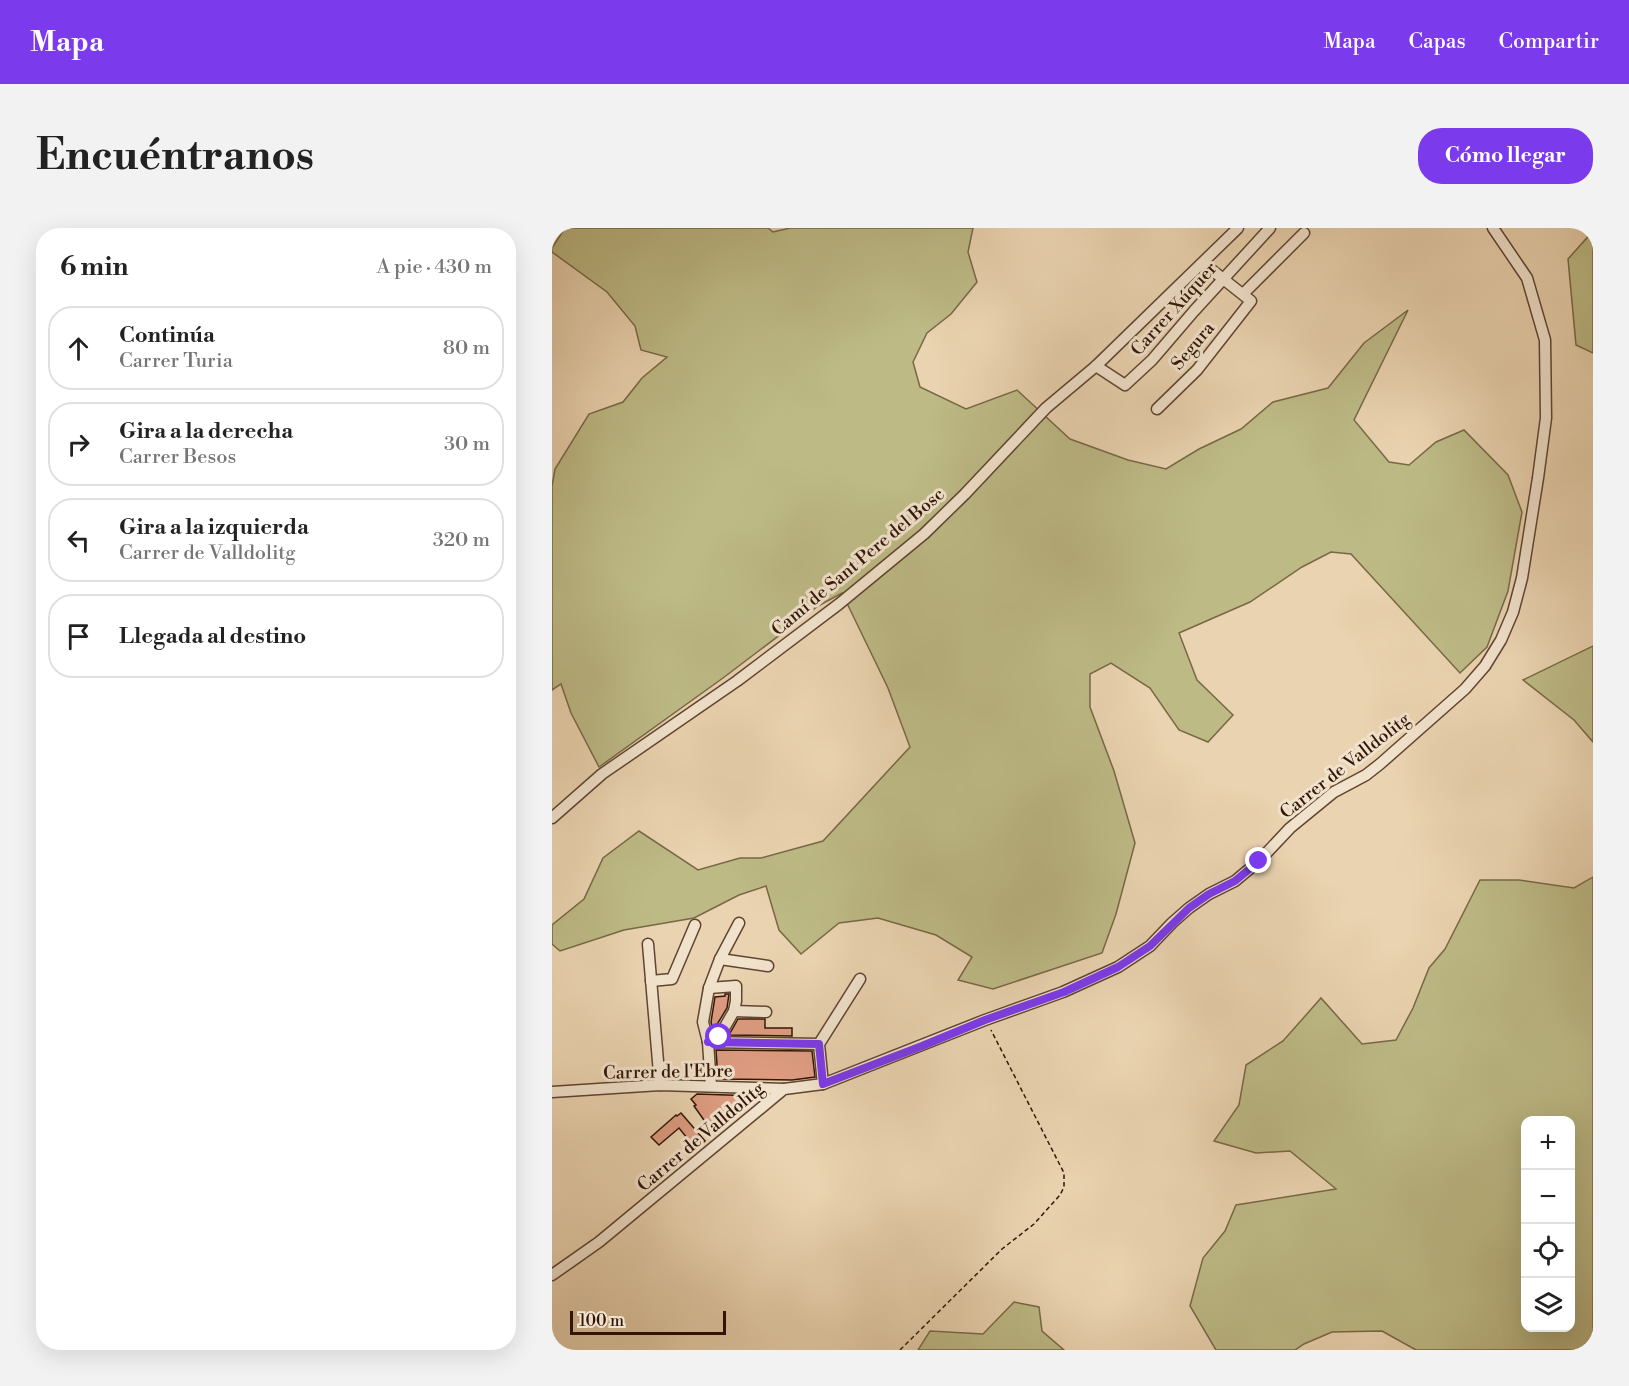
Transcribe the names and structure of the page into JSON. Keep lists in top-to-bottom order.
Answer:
{
  "streets": {
    "street": [
      "Carrer Xúquer",
      "Segura",
      "Camí de Sant Pere del Bosc",
      "Carrer de Valldolitg",
      "Carrer de l'Ebre"
    ]
  },
  "crossings": [
    ["Carrer Xúquer", "Camí de Sant Pere del Bosc"],
    ["Carrer de Valldolitg", "Carrer de l'Ebre"]
  ],
  "scale_bar": "100 m",
  "page": {
    "header": "Mapa",
    "nav": ["Mapa", "Capas", "Compartir"],
    "buttons": "Cómo llegar",
    "title": "Encuéntranos",
    "heading": ["6 min", "A pie · 430 m"],
    "list": [
      ["Continúa", "Carrer Turia", "80 m"],
      ["Gira a la derecha", "Carrer Besos", "30 m"],
      ["Gira a la izquierda", "Carrer de Valldolitg", "320 m"],
      "Llegada al destino"
    ],
    "map_buttons": ["+", "−"],
    "scale": "100 m"
  }
}
